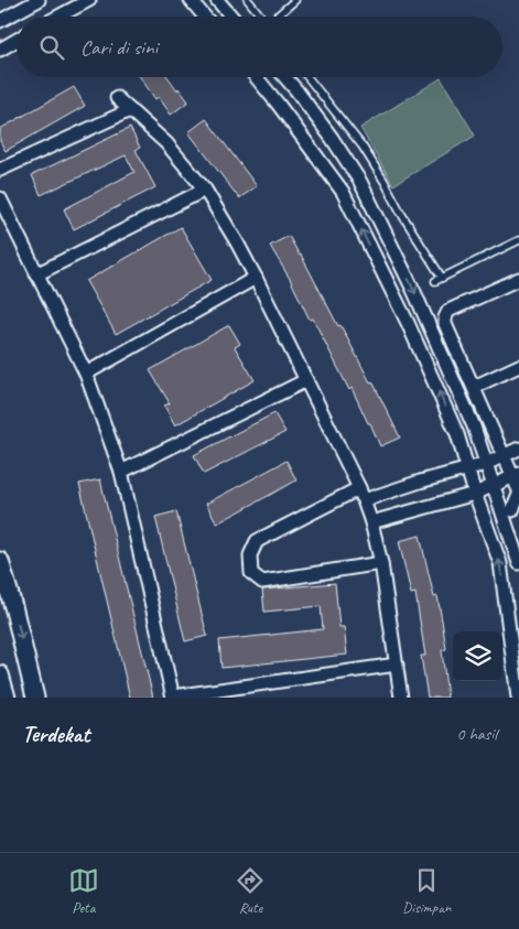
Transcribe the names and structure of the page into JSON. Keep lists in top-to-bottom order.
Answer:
{
  "page": {
    "search": "Cari di sini",
    "heading": ["Terdekat", "0 hasil"],
    "nav": ["Peta", "Rute", "Disimpan"]
  }
}
